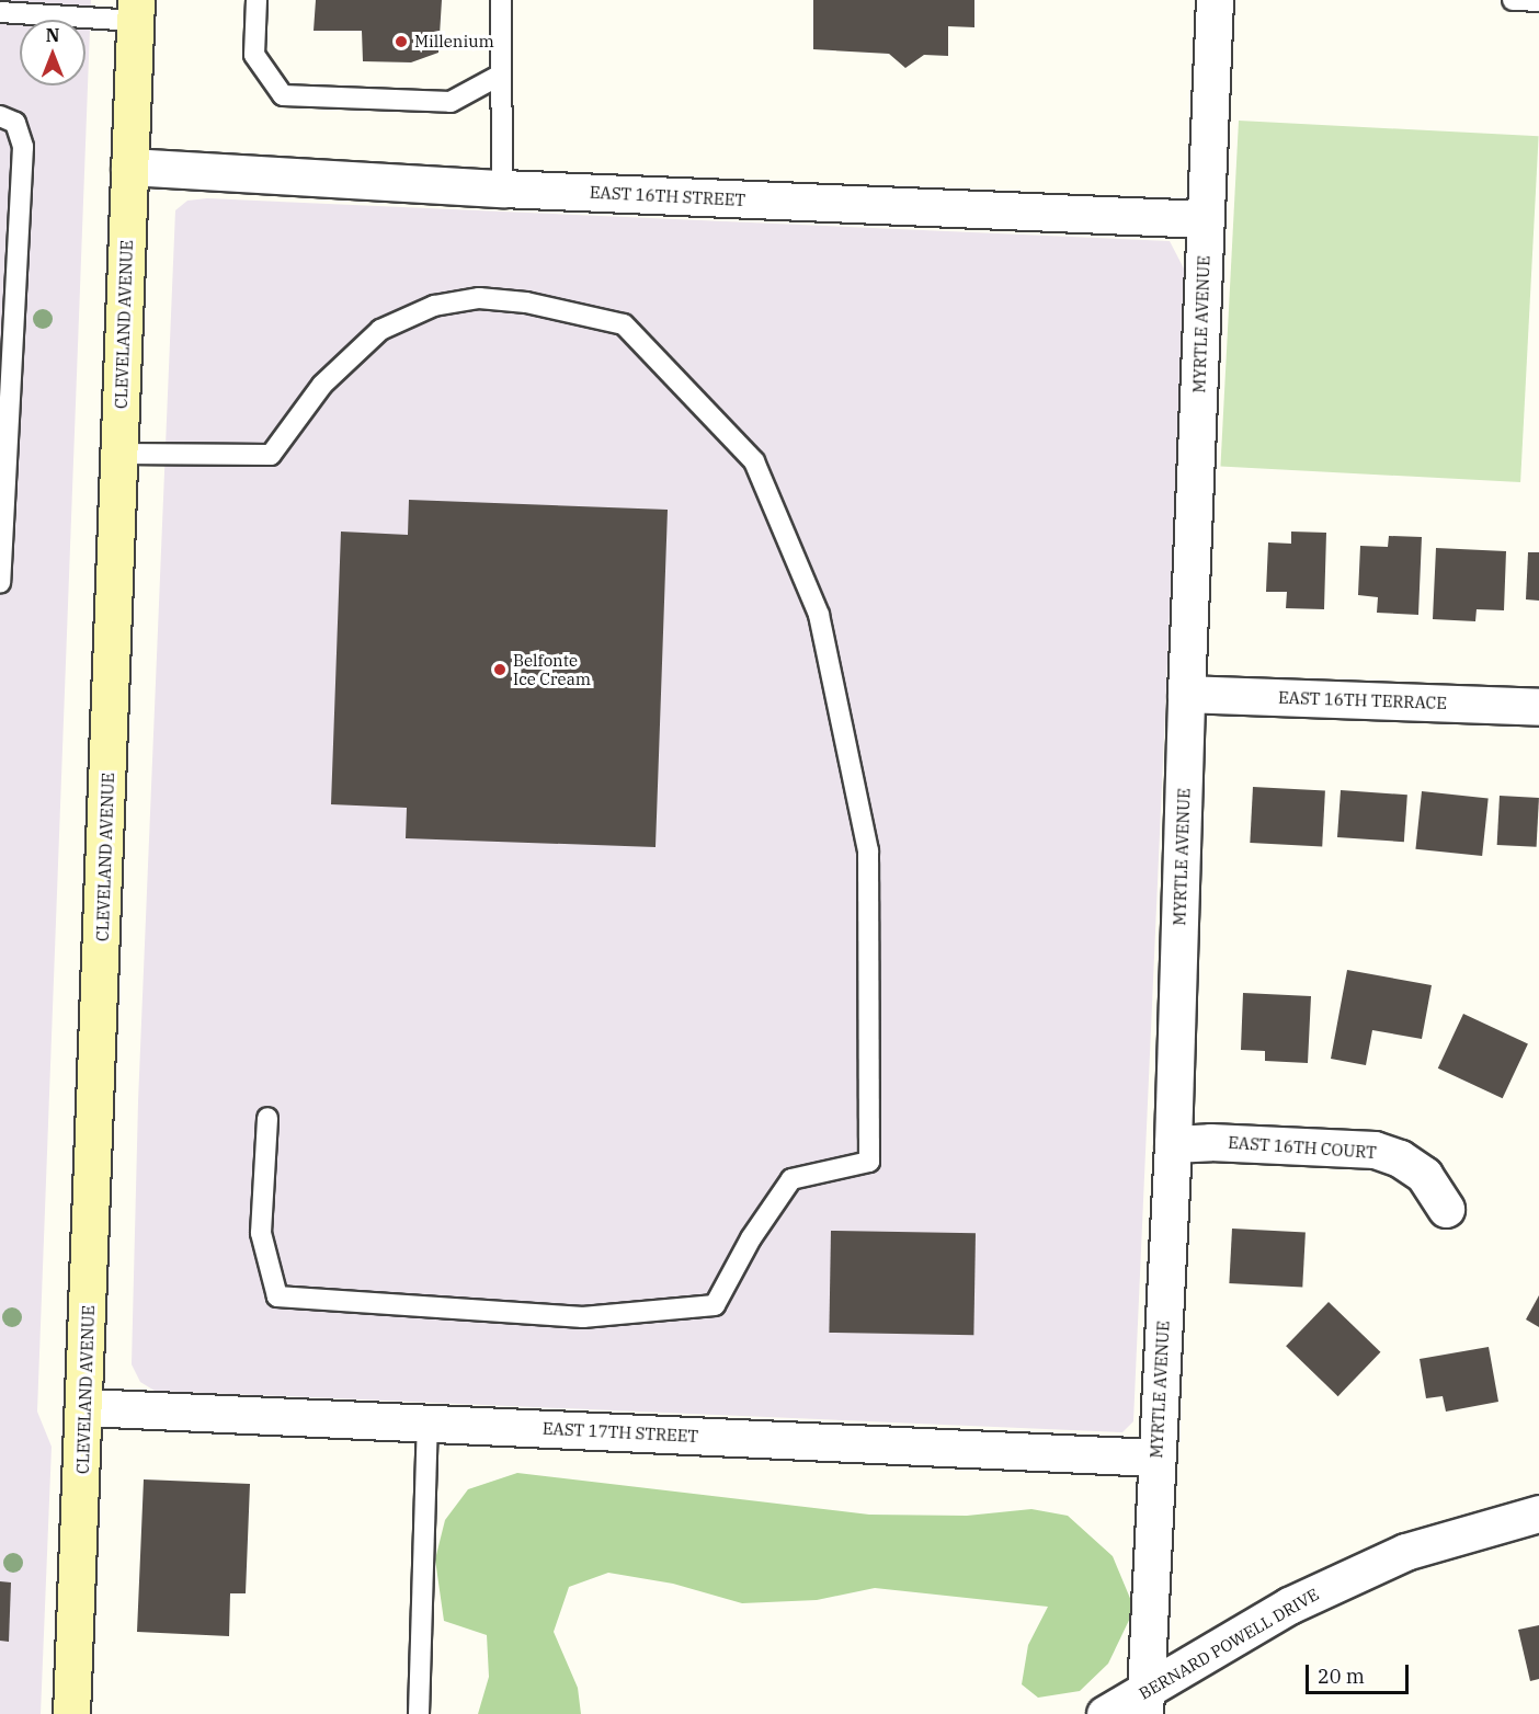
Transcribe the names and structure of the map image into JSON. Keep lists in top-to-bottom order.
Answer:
{
  "streets": {
    "main road": ["CLEVELAND AVENUE"],
    "street": [
      "EAST 16TH STREET",
      "MYRTLE AVENUE",
      "EAST 16TH TERRACE",
      "EAST 16TH COURT",
      "EAST 17TH STREET",
      "BERNARD POWELL DRIVE"
    ]
  },
  "crossings": [
    ["EAST 16TH STREET", "CLEVELAND AVENUE"],
    ["EAST 16TH STREET", "MYRTLE AVENUE"],
    ["CLEVELAND AVENUE", "EAST 17TH STREET"],
    ["MYRTLE AVENUE", "EAST 16TH TERRACE"],
    ["MYRTLE AVENUE", "EAST 16TH COURT"],
    ["MYRTLE AVENUE", "EAST 17TH STREET"],
    ["MYRTLE AVENUE", "BERNARD POWELL DRIVE"]
  ],
  "places": ["Millenium", "Belfonte Ice Cream"],
  "scale_bar": "20 m",
  "north": "top"
}
